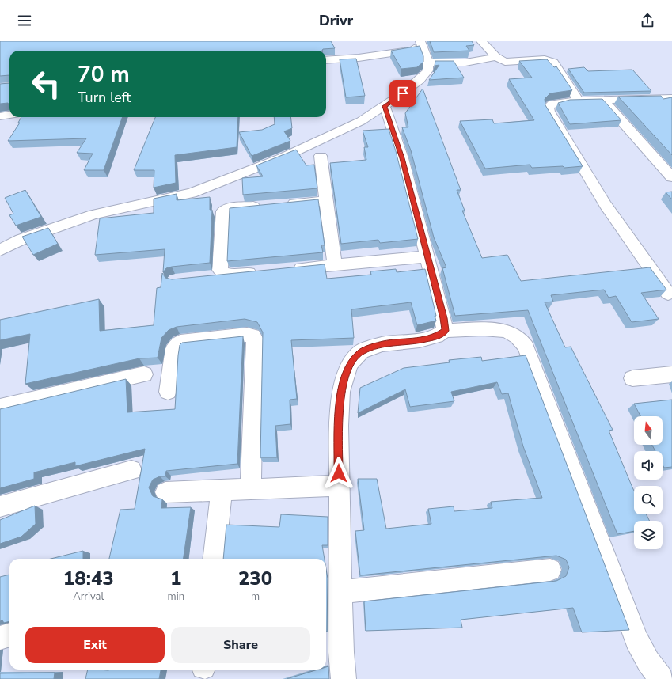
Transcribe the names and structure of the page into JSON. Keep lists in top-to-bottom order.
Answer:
{
  "north": "top",
  "page": {
    "header": "Drivr",
    "turn": ["70 m", "Turn left"],
    "eta": [
      "18:43",
      "Arrival",
      "1",
      "min",
      "230",
      "m"
    ],
    "buttons": ["Exit", "Share"]
  }
}
